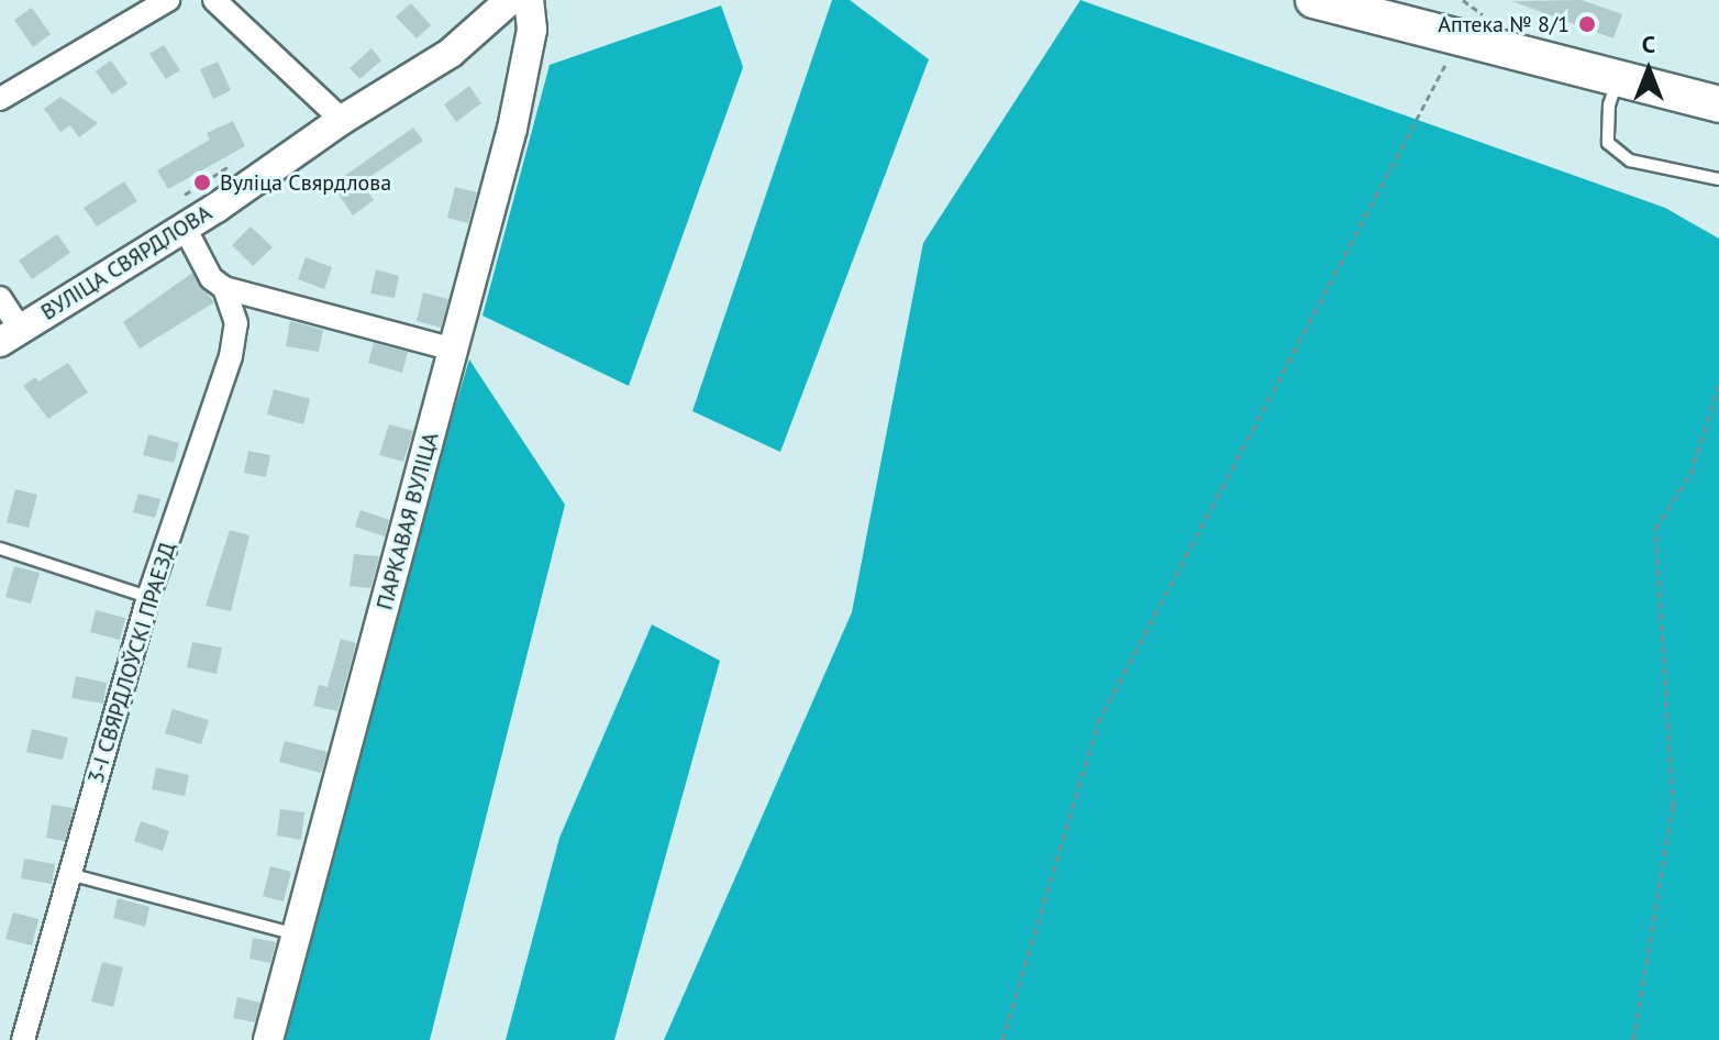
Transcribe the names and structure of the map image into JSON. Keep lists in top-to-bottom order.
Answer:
{
  "streets": {
    "street": ["ВУЛІЦА СВЯРДЛОВА", "ПАРКАВАЯ ВУЛІЦА", "3-І СВЯРДЛОЎСКІ ПРАЕЗД"]
  },
  "places": ["Аптека № 8/1", "Вуліца Свярдлова"],
  "north": "top"
}
